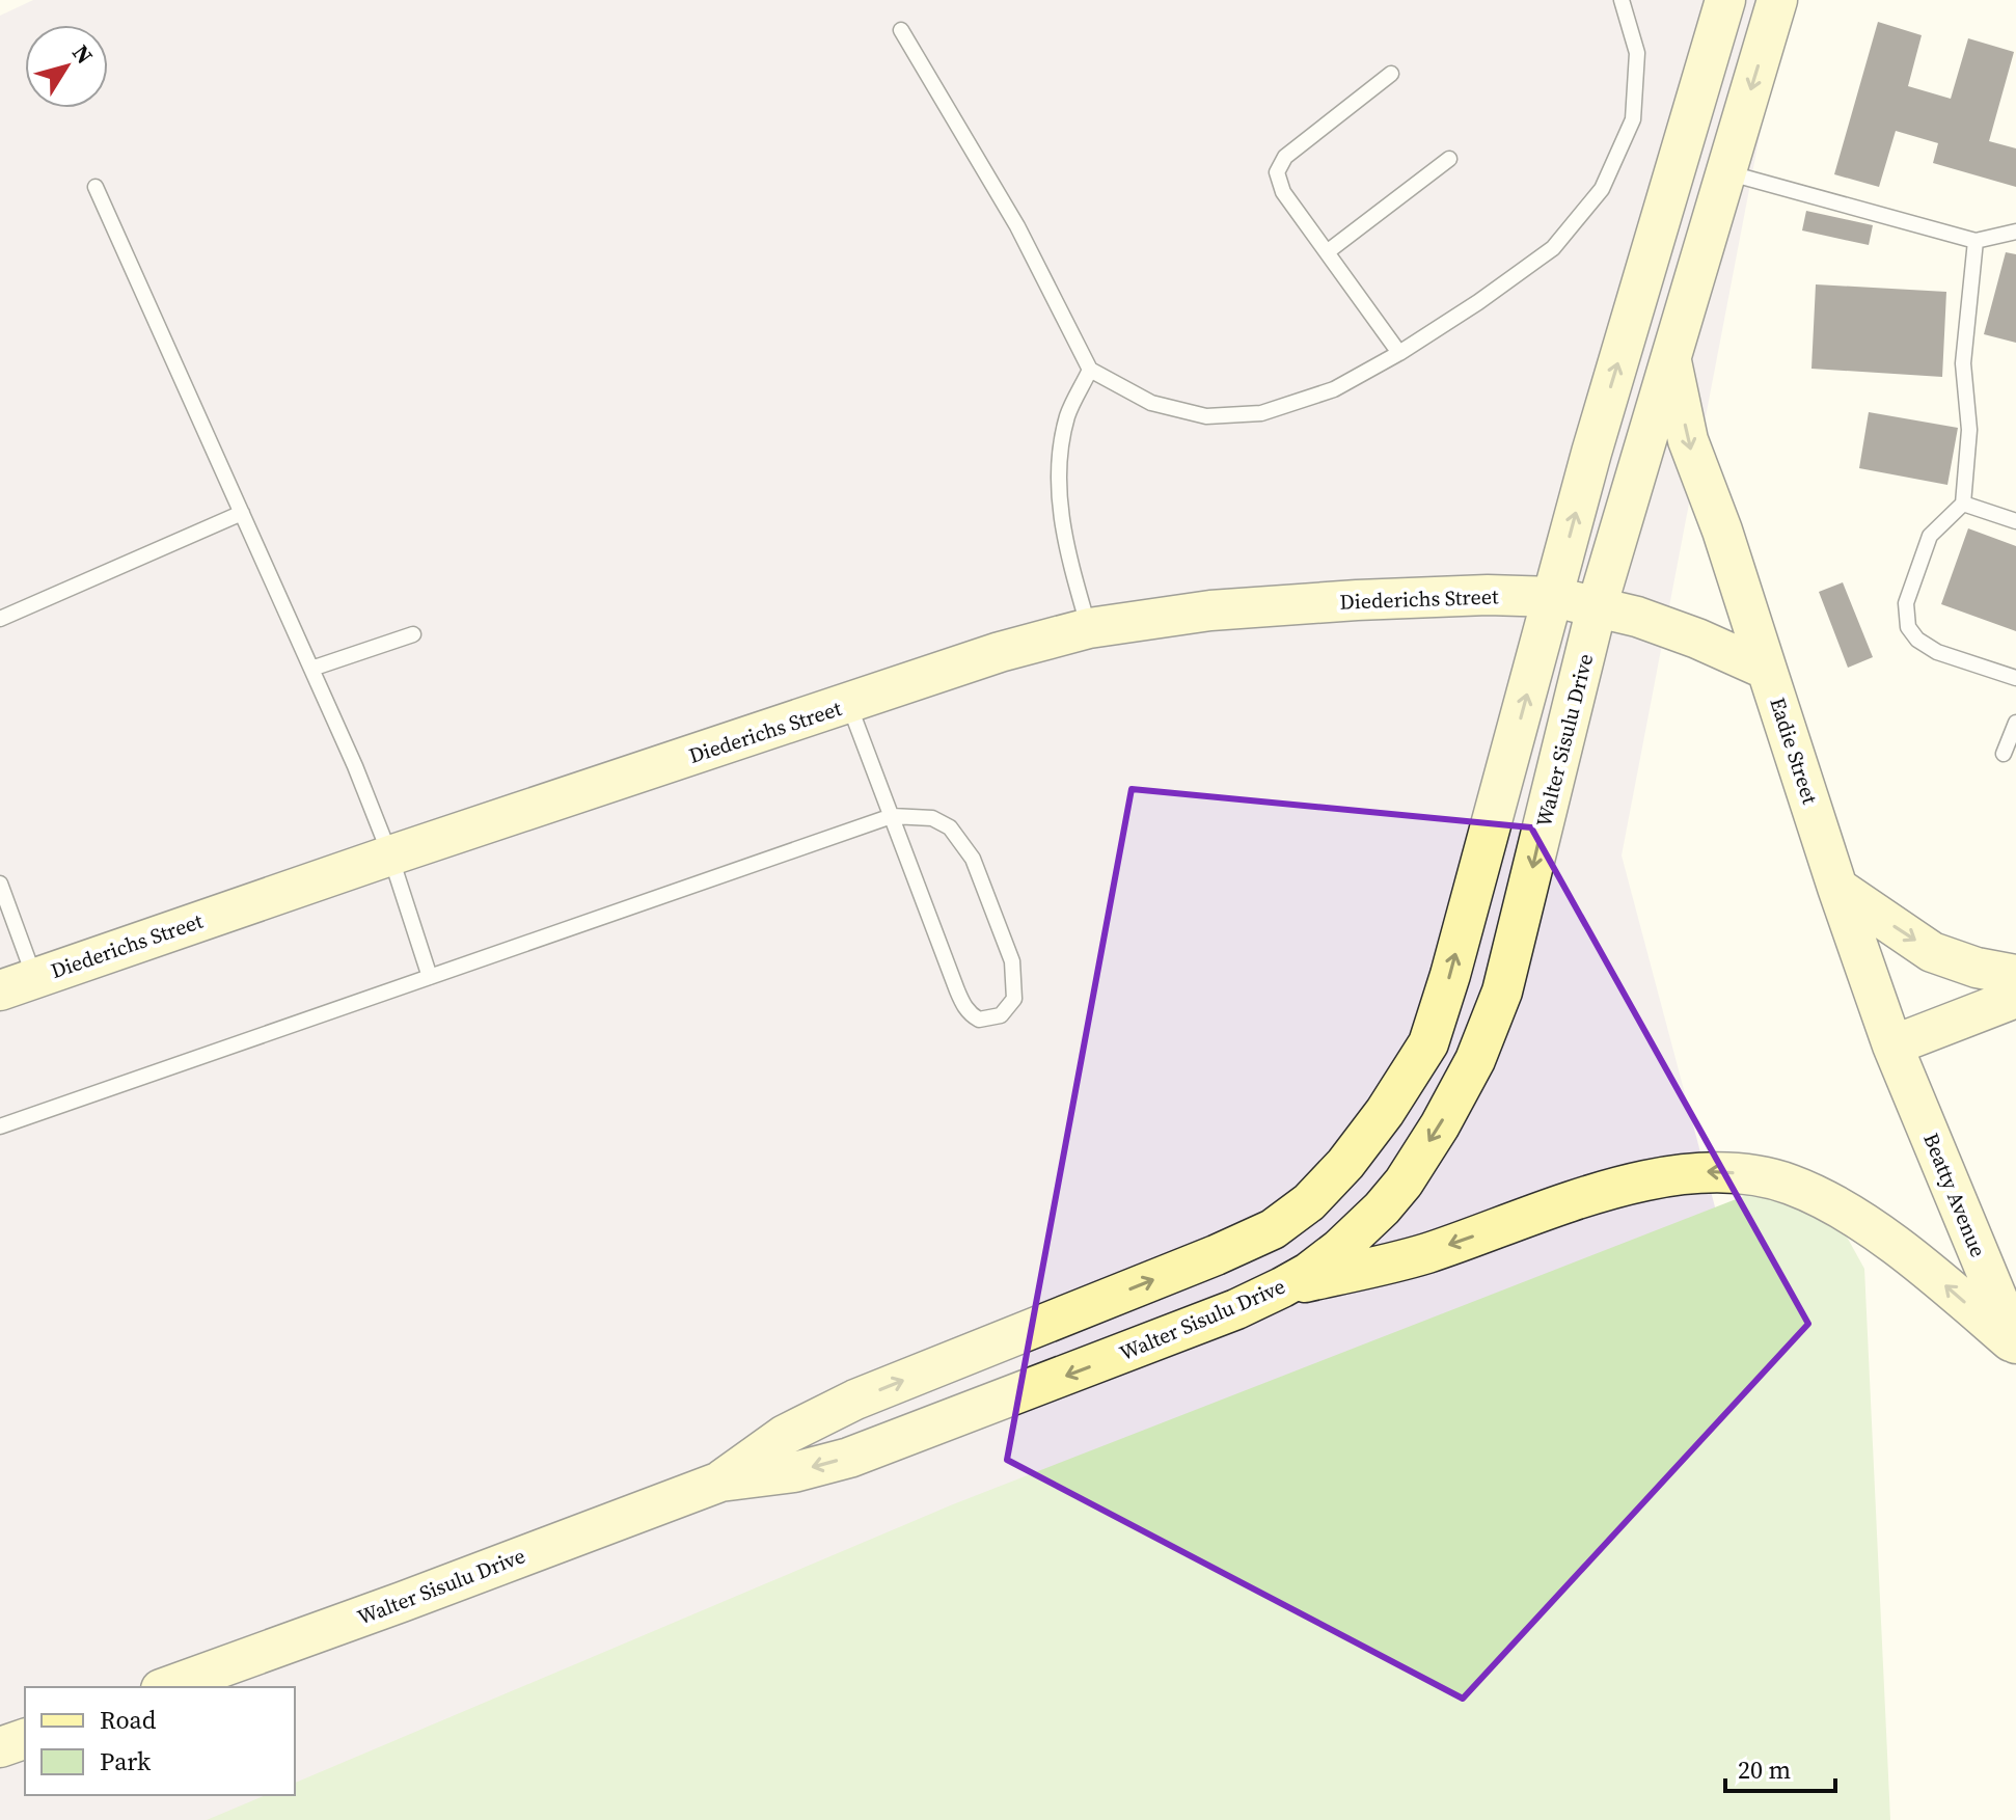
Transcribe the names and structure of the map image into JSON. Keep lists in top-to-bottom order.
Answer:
{
  "streets": {
    "main road": [
      "Diederichs Street",
      "Walter Sisulu Drive",
      "Eadie Street",
      "Beatty Avenue"
    ]
  },
  "crossings": [
    ["Diederichs Street", "Walter Sisulu Drive"],
    ["Diederichs Street", "Eadie Street"],
    ["Walter Sisulu Drive", "Eadie Street"],
    ["Eadie Street", "Beatty Avenue"]
  ],
  "legend": ["Road", "Park"],
  "scale_bar": "20 m",
  "north": "top right"
}
